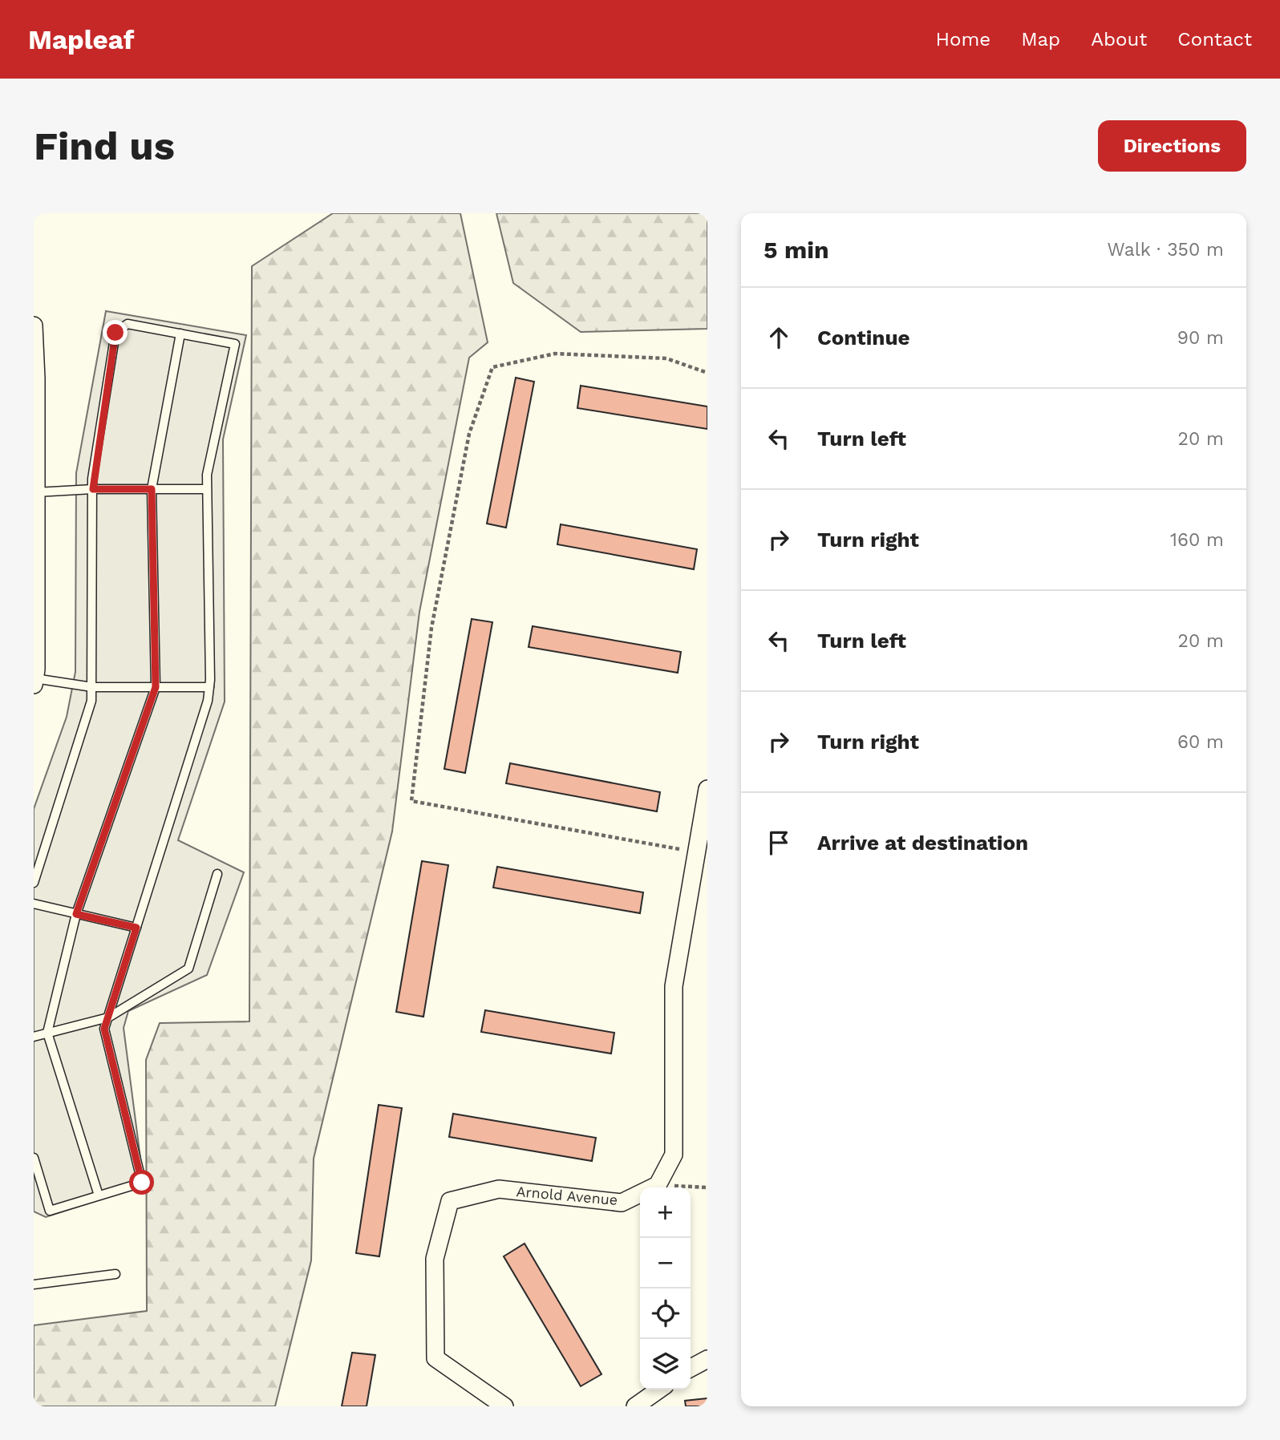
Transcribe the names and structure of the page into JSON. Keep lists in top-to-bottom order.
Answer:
{
  "streets": {
    "street": ["Arnold Avenue"]
  },
  "page": {
    "header": "Mapleaf",
    "nav": [
      "Home",
      "Map",
      "About",
      "Contact"
    ],
    "buttons": "Directions",
    "title": "Find us",
    "heading": ["5 min", "Walk · 350 m"],
    "list": [
      ["Continue", "90 m"],
      ["Turn left", "20 m"],
      ["Turn right", "160 m"],
      ["Turn left", "20 m"],
      ["Turn right", "60 m"],
      "Arrive at destination"
    ],
    "map_buttons": ["+", "−"]
  }
}
